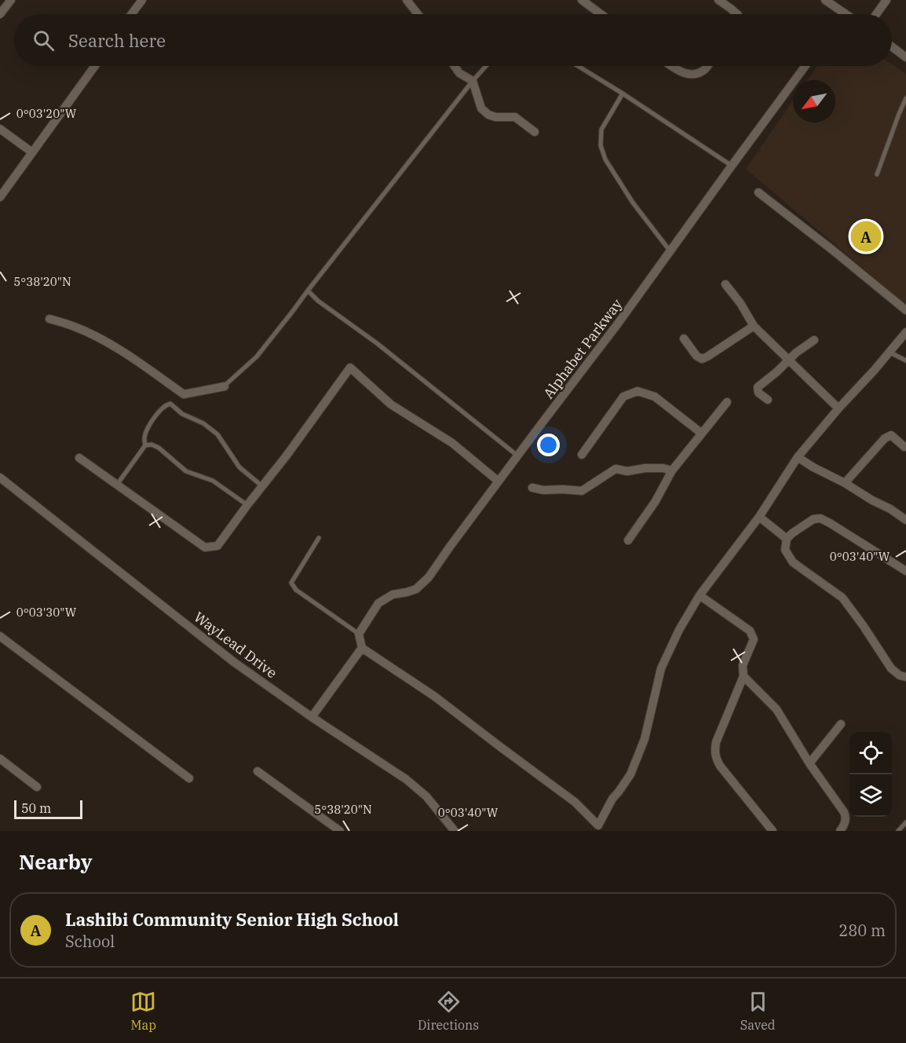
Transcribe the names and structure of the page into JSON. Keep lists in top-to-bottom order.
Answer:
{
  "streets": {
    "street": ["Alphabet Parkway", "WayLead Drive"]
  },
  "scale_bar": "50 m",
  "north": "bottom left",
  "page": {
    "search": "Search here",
    "pins": "A",
    "scale": "50 m",
    "heading": "Nearby",
    "list": [
      {
        "mark": "A",
        "name": "Lashibi Community Senior High School",
        "note": "School",
        "value": "280 m"
      }
    ],
    "nav": ["Map", "Directions", "Saved"]
  },
  "coordinates": [
    "0°03'20\"W",
    "5°38'20\"N",
    "0°03'40\"W",
    "0°03'30\"W"
  ]
}
